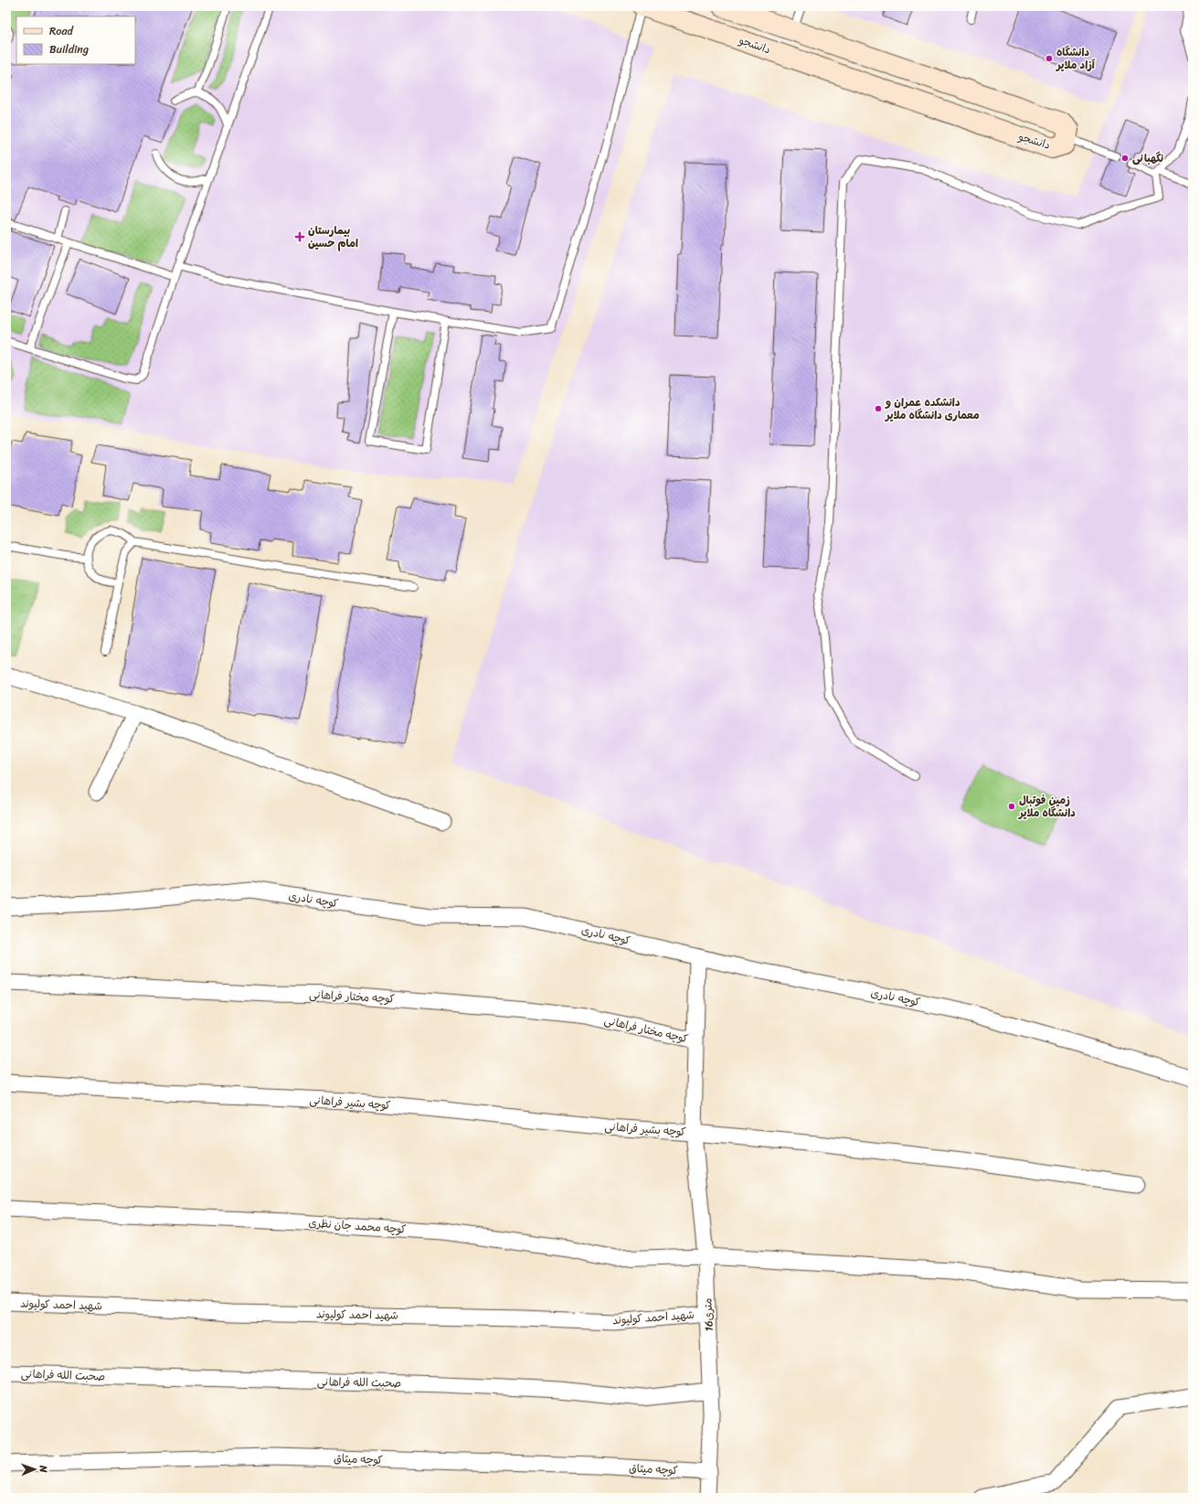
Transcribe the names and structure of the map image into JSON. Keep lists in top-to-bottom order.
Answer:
{
  "streets": {
    "main road": ["دانشجو"],
    "street": [
      "کوچه نادری",
      "کوچه مختار فراهانی",
      "کوچه بشیر فراهانی",
      "کوچه محمد جان نظری",
      "شهید احمد کولیوند",
      "16متری",
      "صحبت الله فراهانی",
      "کوچه میثاق"
    ]
  },
  "crossings": [
    ["کوچه نادری", "16متری"],
    ["کوچه مختار فراهانی", "16متری"],
    ["کوچه بشیر فراهانی", "16متری"],
    ["کوچه محمد جان نظری", "16متری"],
    ["شهید احمد کولیوند", "16متری"],
    ["16متری", "صحبت الله فراهانی"],
    ["16متری", "کوچه میثاق"]
  ],
  "places": {
    "other": [
      "دانشگاه آزاد ملایر",
      "نگهبانی",
      "دانشکده عمران و معماری دانشگاه ملایر",
      "زمین فوتبال دانشگاه ملایر"
    ],
    "health": ["بیمارستان امام حسین"]
  },
  "legend": ["Road", "Building"],
  "north": "right"
}
